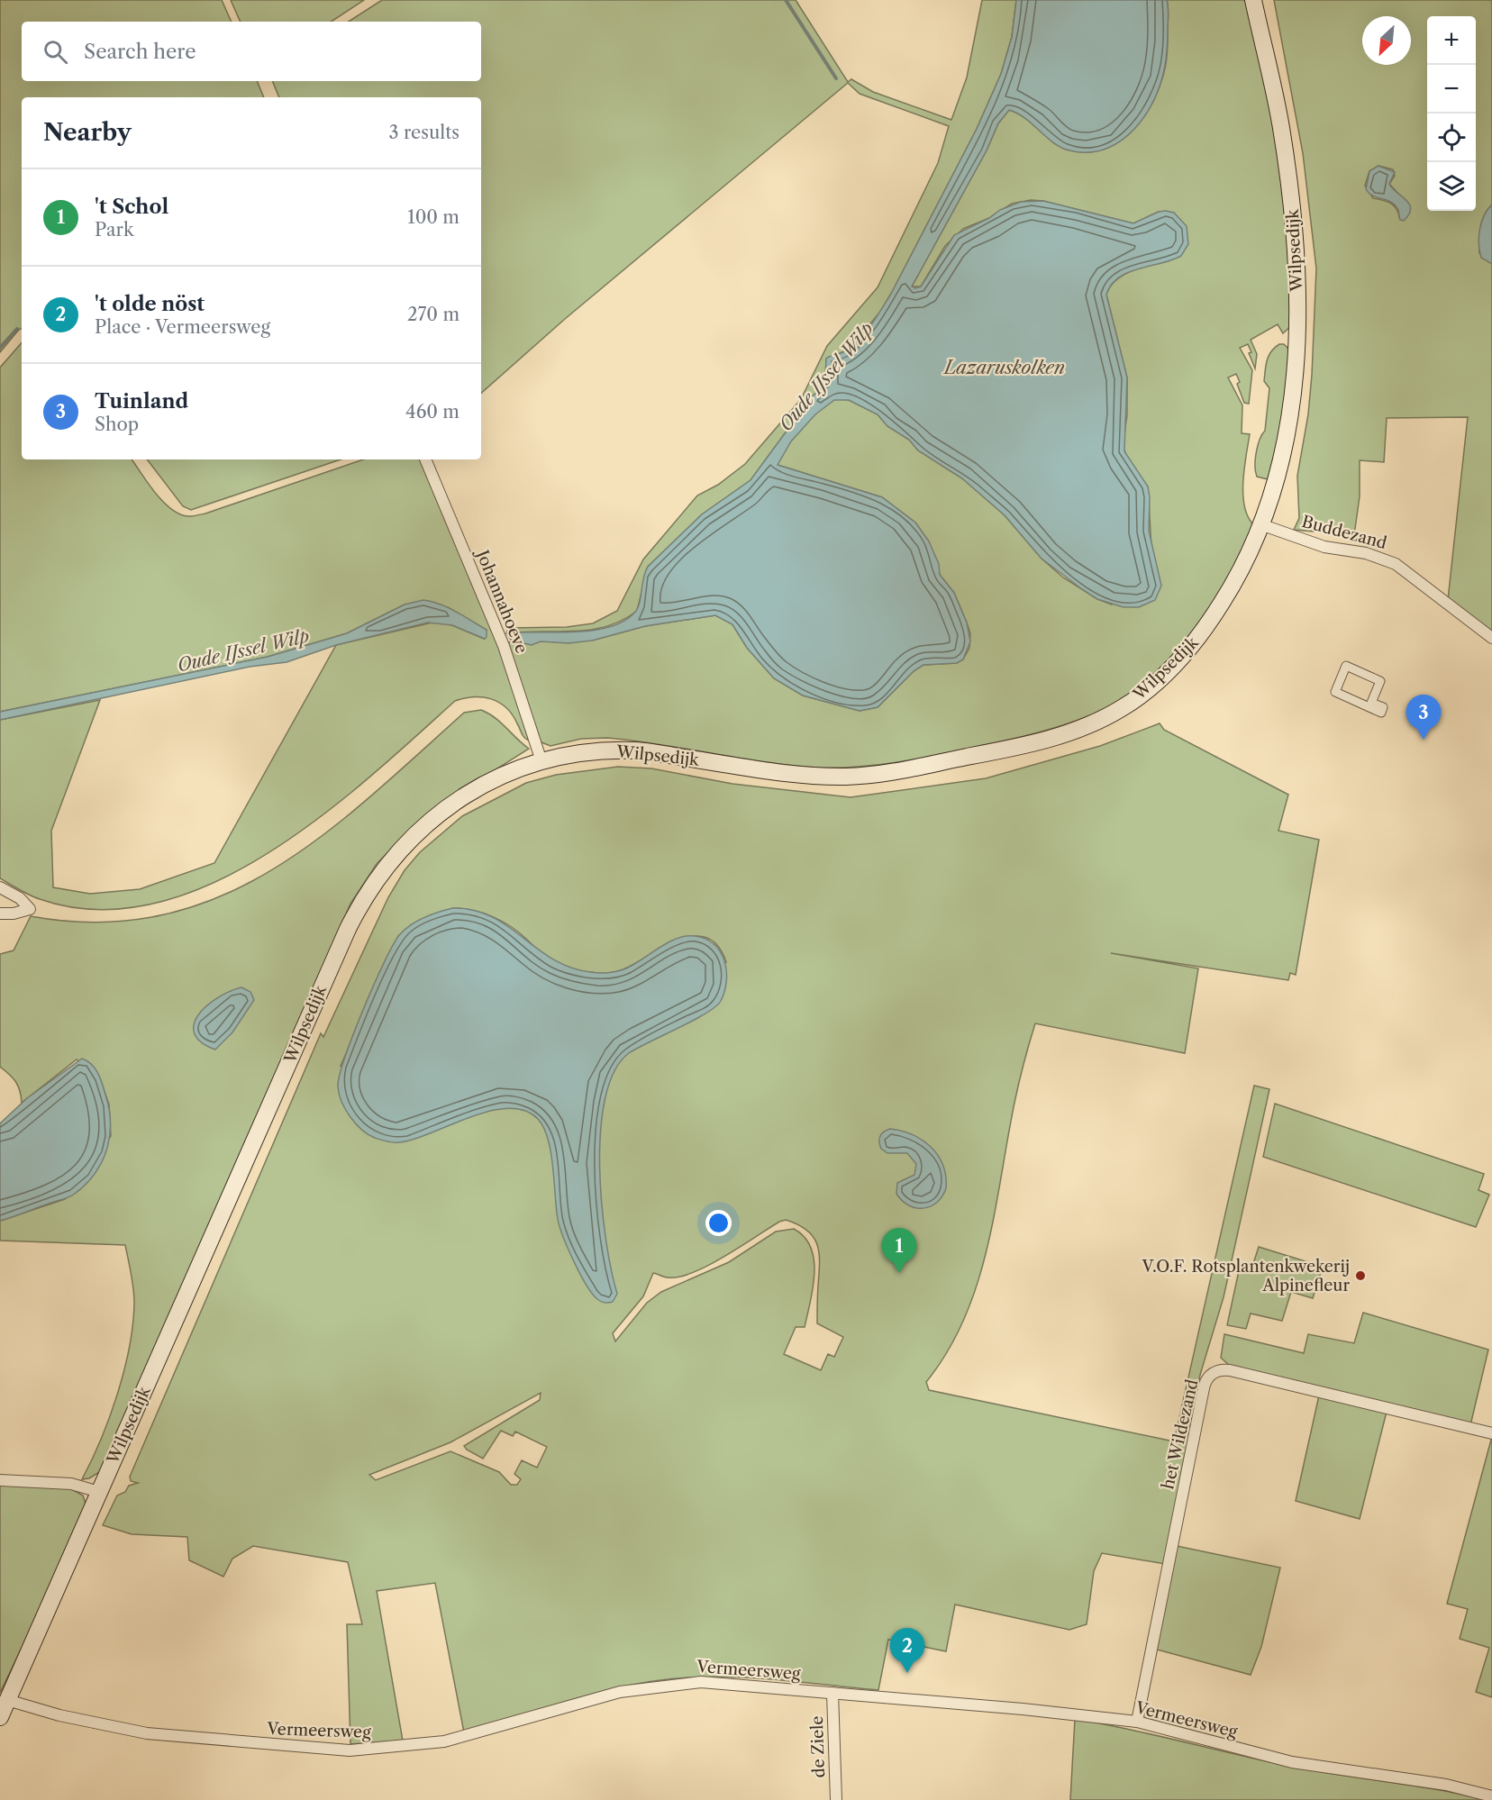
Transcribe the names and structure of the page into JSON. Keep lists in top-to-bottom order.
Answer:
{
  "streets": {
    "main road": ["Wilpsedijk"],
    "street": [
      "Buddezand",
      "Johannahoeve",
      "het Wildezand",
      "Vermeersweg",
      "de Ziele"
    ]
  },
  "crossings": [
    ["Wilpsedijk", "Buddezand"],
    ["Wilpsedijk", "Johannahoeve"],
    ["Wilpsedijk", "Vermeersweg"],
    ["het Wildezand", "Vermeersweg"],
    ["Vermeersweg", "de Ziele"]
  ],
  "water": ["Lazaruskolken", "Oude IJssel Wilp"],
  "places": ["V.O.F. Rotsplantenkwekerij Alpinefleur"],
  "north": "bottom left",
  "page": {
    "map_buttons": ["+", "−"],
    "search": "Search here",
    "heading": ["Nearby", "3 results"],
    "list": [
      {
        "mark": "1",
        "name": "'t Schol",
        "note": "Park",
        "value": "100 m"
      },
      {
        "mark": "2",
        "name": "'t olde nöst",
        "note": "Place · Vermeersweg",
        "value": "270 m"
      },
      {
        "mark": "3",
        "name": "Tuinland",
        "note": "Shop",
        "value": "460 m"
      }
    ],
    "pins": ["3", "1", "2"]
  }
}
